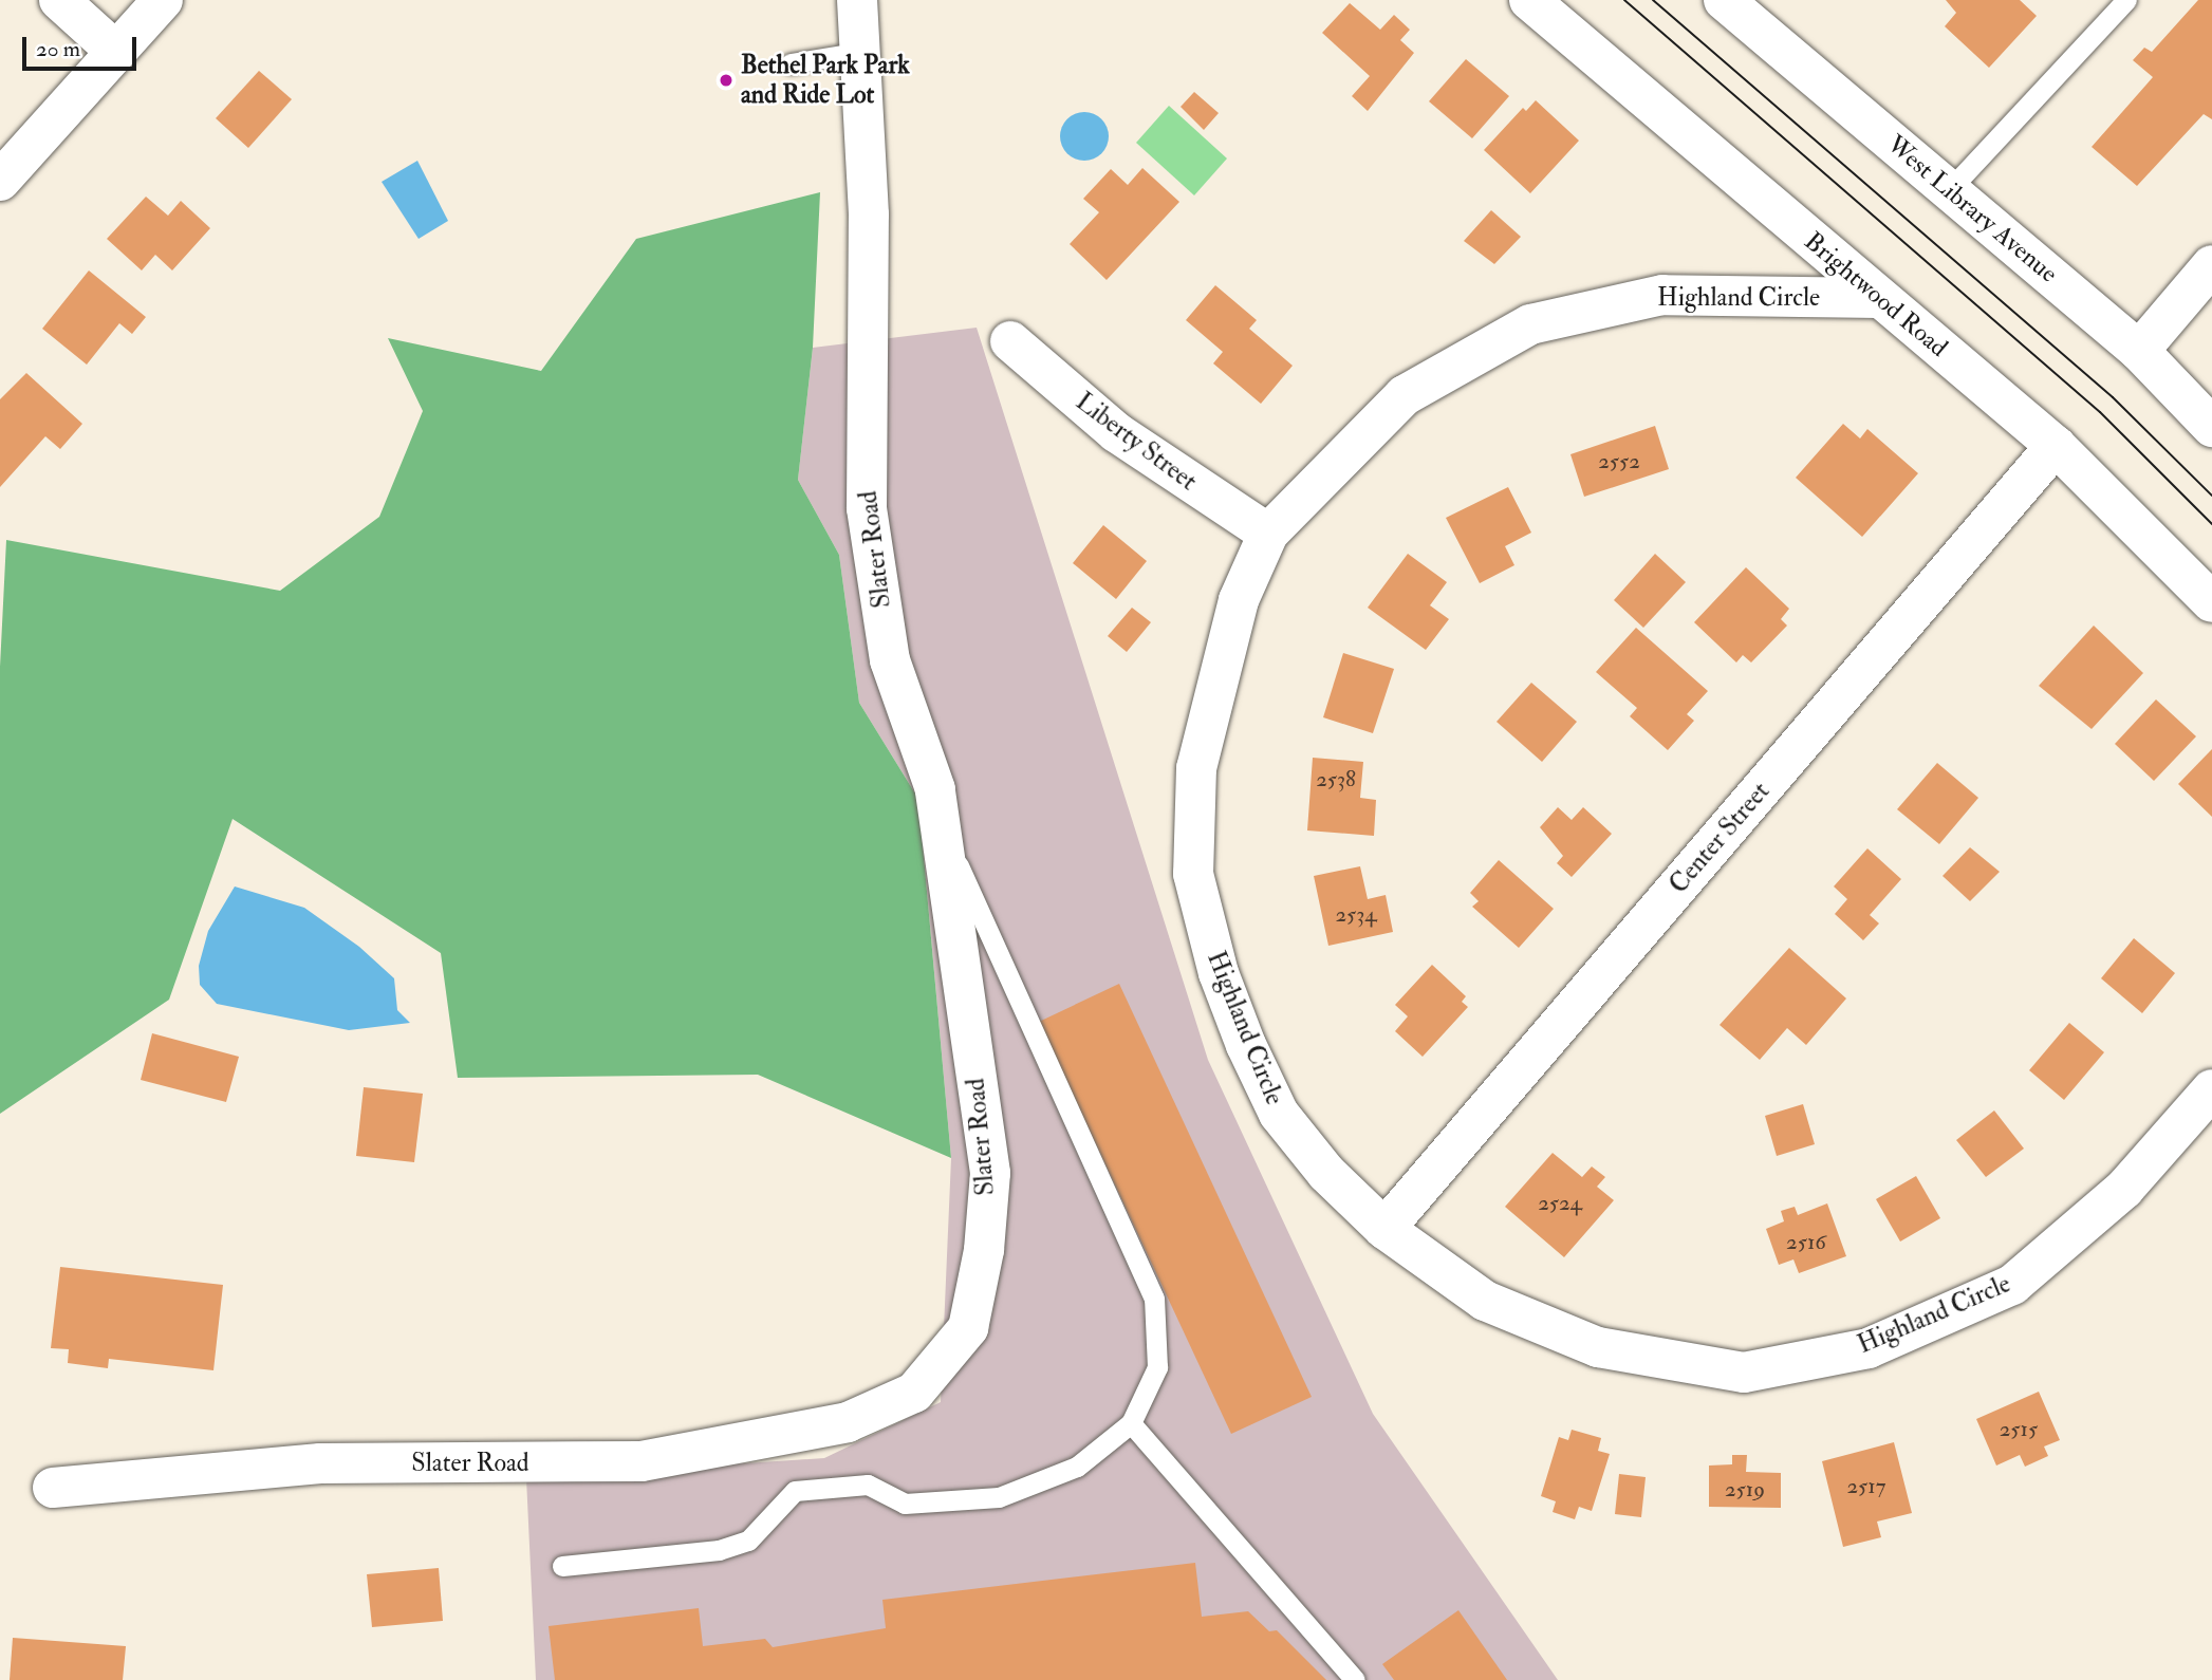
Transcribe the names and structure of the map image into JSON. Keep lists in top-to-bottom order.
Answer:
{
  "streets": {
    "street": [
      "West Library Avenue",
      "Brightwood Road",
      "Highland Circle",
      "Liberty Street",
      "Slater Road",
      "Center Street"
    ]
  },
  "crossings": [
    ["Brightwood Road", "Highland Circle"],
    ["Brightwood Road", "Center Street"],
    ["Highland Circle", "Liberty Street"],
    ["Highland Circle", "Center Street"]
  ],
  "places": ["Bethel Park Park and Ride Lot"],
  "house_numbers": [
    "2552",
    "2538",
    "2534",
    "2524",
    "2516",
    "2515",
    "2517",
    "2519"
  ],
  "scale_bar": "20 m"
}
